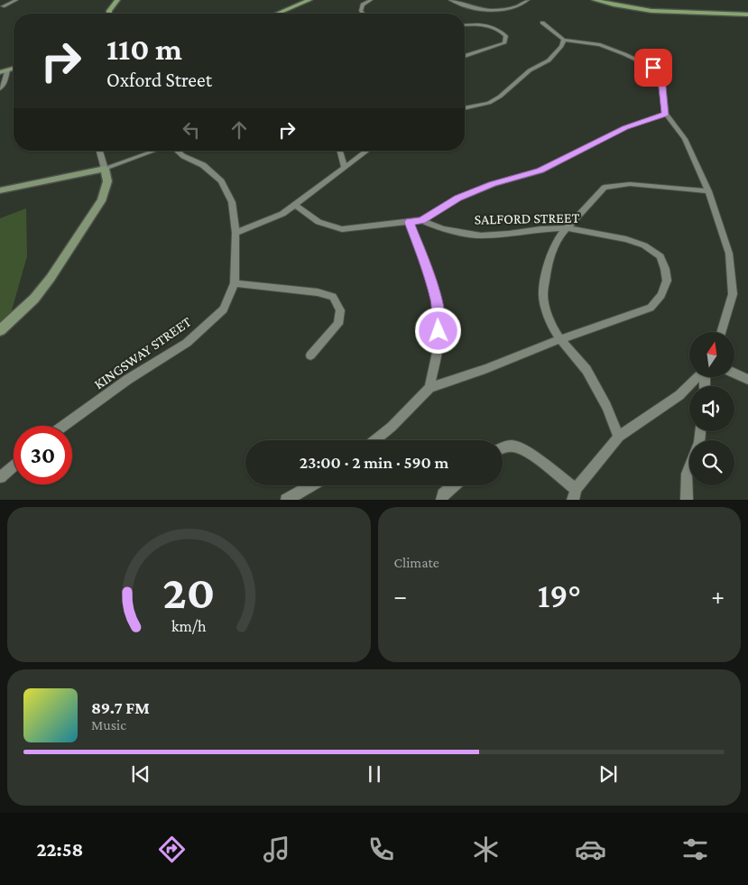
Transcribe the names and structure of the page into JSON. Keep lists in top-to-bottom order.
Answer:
{
  "streets": {
    "street": ["SALFORD STREET", "KINGSWAY STREET"]
  },
  "north": "top",
  "page": {
    "turn": ["110 m", "Oxford Street"],
    "limit": "30",
    "trip": "23:00 · 2 min · 590 m",
    "tile": "Climate",
    "heat": ["−", "19°", "+"],
    "song": ["89.7 FM", "Music"],
    "tabs": "22:58",
    "gauge": ["20", "km/h"]
  }
}
